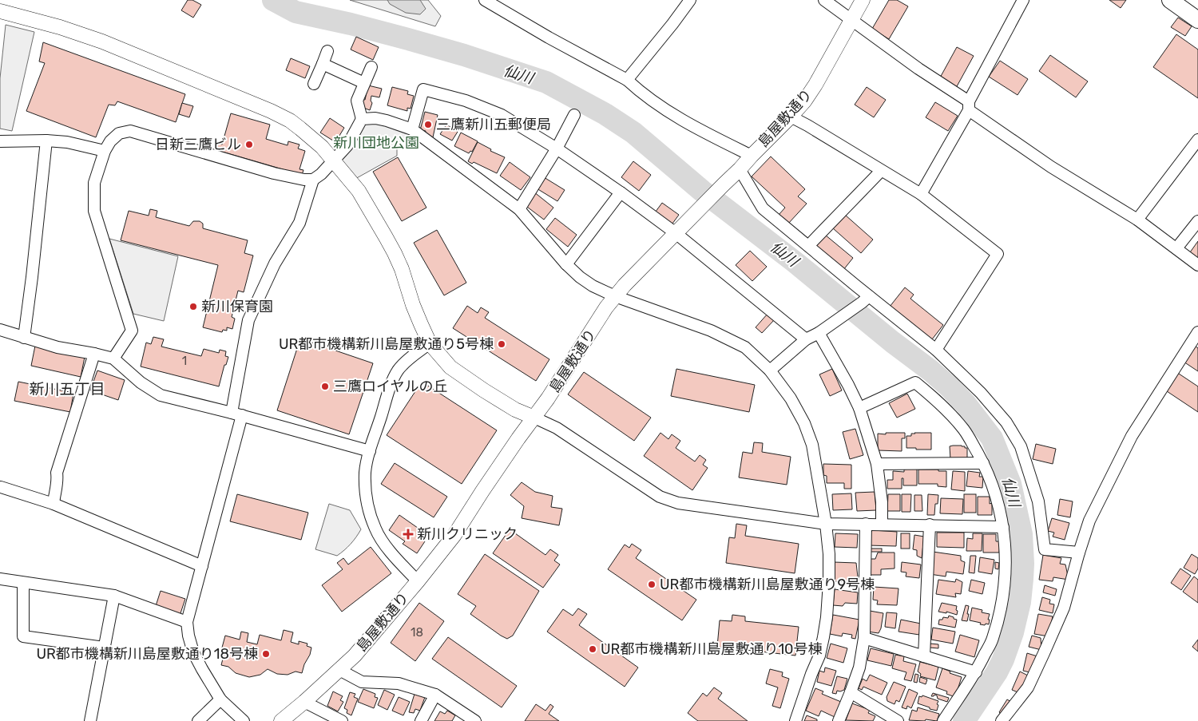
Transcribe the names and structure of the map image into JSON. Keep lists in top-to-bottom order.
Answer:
{
  "streets": {
    "street": ["島屋敷通り"]
  },
  "districts": ["新川五丁目"],
  "water": ["仙川"],
  "parks": ["新川団地公園"],
  "places": {
    "other": [
      "三鷹新川五郵便局",
      "日新三鷹ビル",
      "新川保育園",
      "UR都市機構新川島屋敷通り5号棟",
      "三鷹ロイヤルの丘",
      "UR都市機構新川島屋敷通り9号棟",
      "UR都市機構新川島屋敷通り10号棟",
      "UR都市機構新川島屋敷通り18号棟"
    ],
    "health": ["新川クリニック"]
  },
  "house_numbers": ["1", "18"]
}
